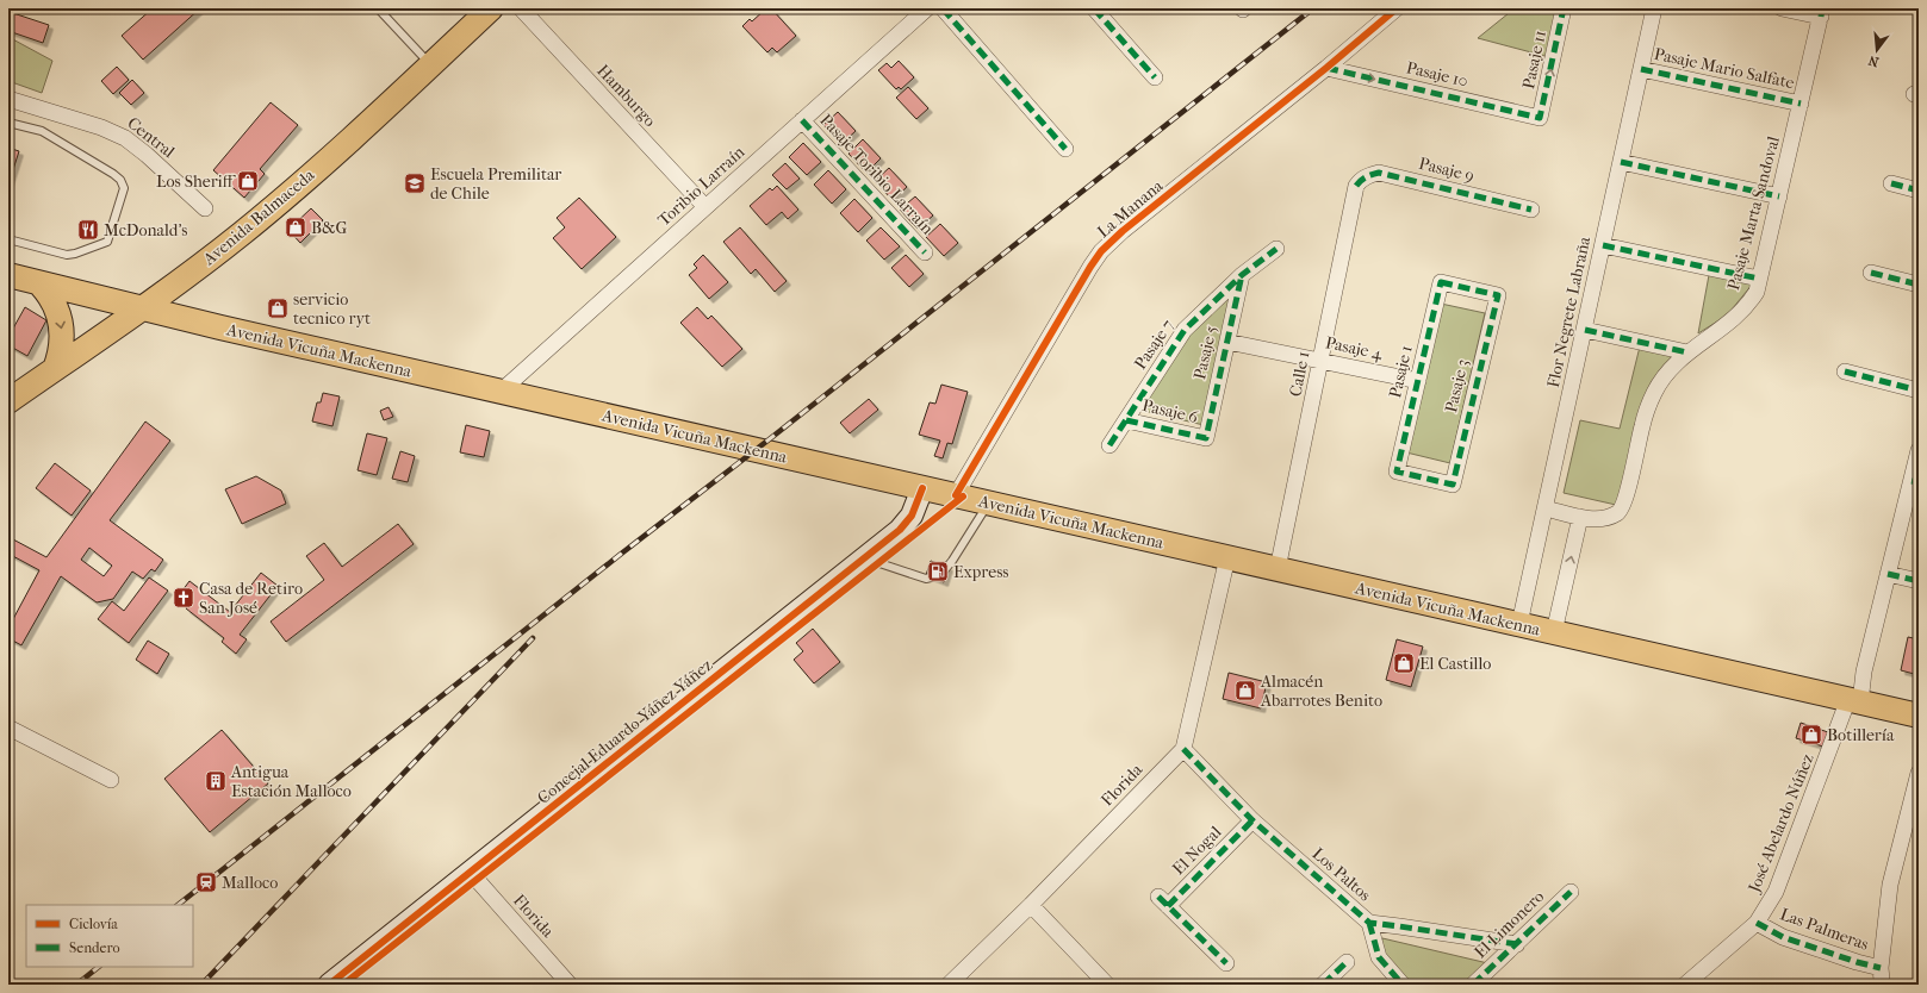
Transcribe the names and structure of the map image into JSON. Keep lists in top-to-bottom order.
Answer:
{
  "streets": {
    "main road": ["Avenida Balmaceda", "Avenida Vicuña Mackenna"],
    "street": [
      "Pasaje 11",
      "Pasaje Mario Salfate",
      "Pasaje 10",
      "Hamburgo",
      "Central",
      "Pasaje 9",
      "Pasaje Toribio Larraín",
      "Toribio Larraín",
      "La Manana",
      "Pasaje Marta Sandoval",
      "Flor Negrete Labraña",
      "Pasaje 7",
      "Pasaje 4",
      "Pasaje 5",
      "Pasaje 1",
      "Calle 1",
      "Pasaje 3",
      "Pasaje 6",
      "Concejal Eduardo Yáñez Yáñez",
      "Florida",
      "José Abelardo Núñez",
      "El Nogal",
      "Los Paltos",
      "El Limonero",
      "Las Palmeras"
    ]
  },
  "crossings": [
    ["Pasaje 11", "Pasaje 10"],
    ["Pasaje Mario Salfate", "Pasaje Marta Sandoval"],
    ["Pasaje Mario Salfate", "Flor Negrete Labraña"],
    ["Pasaje 10", "La Manana"],
    ["Hamburgo", "Toribio Larraín"],
    ["Pasaje 9", "Calle 1"],
    ["Pasaje Toribio Larraín", "Toribio Larraín"],
    ["Toribio Larraín", "Avenida Vicuña Mackenna"],
    ["La Manana", "Avenida Vicuña Mackenna"],
    ["Avenida Balmaceda", "Avenida Vicuña Mackenna"],
    ["Flor Negrete Labraña", "Avenida Vicuña Mackenna"],
    ["Pasaje 7", "Pasaje 5"],
    ["Pasaje 7", "Pasaje 6"],
    ["Pasaje 4", "Pasaje 5"],
    ["Pasaje 4", "Pasaje 1"],
    ["Pasaje 4", "Calle 1"],
    ["Avenida Vicuña Mackenna", "Calle 1"],
    ["Avenida Vicuña Mackenna", "Concejal Eduardo Yáñez Yáñez"],
    ["Avenida Vicuña Mackenna", "José Abelardo Núñez"],
    ["Pasaje 5", "Pasaje 6"],
    ["Pasaje 1", "Pasaje 3"],
    ["Concejal Eduardo Yáñez Yáñez", "Florida"],
    ["Florida", "Los Paltos"],
    ["José Abelardo Núñez", "Las Palmeras"],
    ["El Nogal", "Los Paltos"],
    ["Los Paltos", "El Limonero"]
  ],
  "one_way": ["Pasaje 11", "Pasaje 10"],
  "places": {
    "shop": [
      "Los Sheriff",
      "B&G",
      "servicio tecnico ryt",
      "El Castillo",
      "Almacén Abarrotes Benito",
      "Botillería"
    ],
    "school or university": ["Escuela Premilitar de Chile"],
    "restaurant": ["McDonald's"],
    "fuel station": ["Express"],
    "church": ["Casa de Retiro San José"],
    "building": ["Antigua Estación Malloco"],
    "station": ["Malloco"]
  },
  "legend": ["Ciclovía", "Sendero"],
  "north": "bottom"
}
